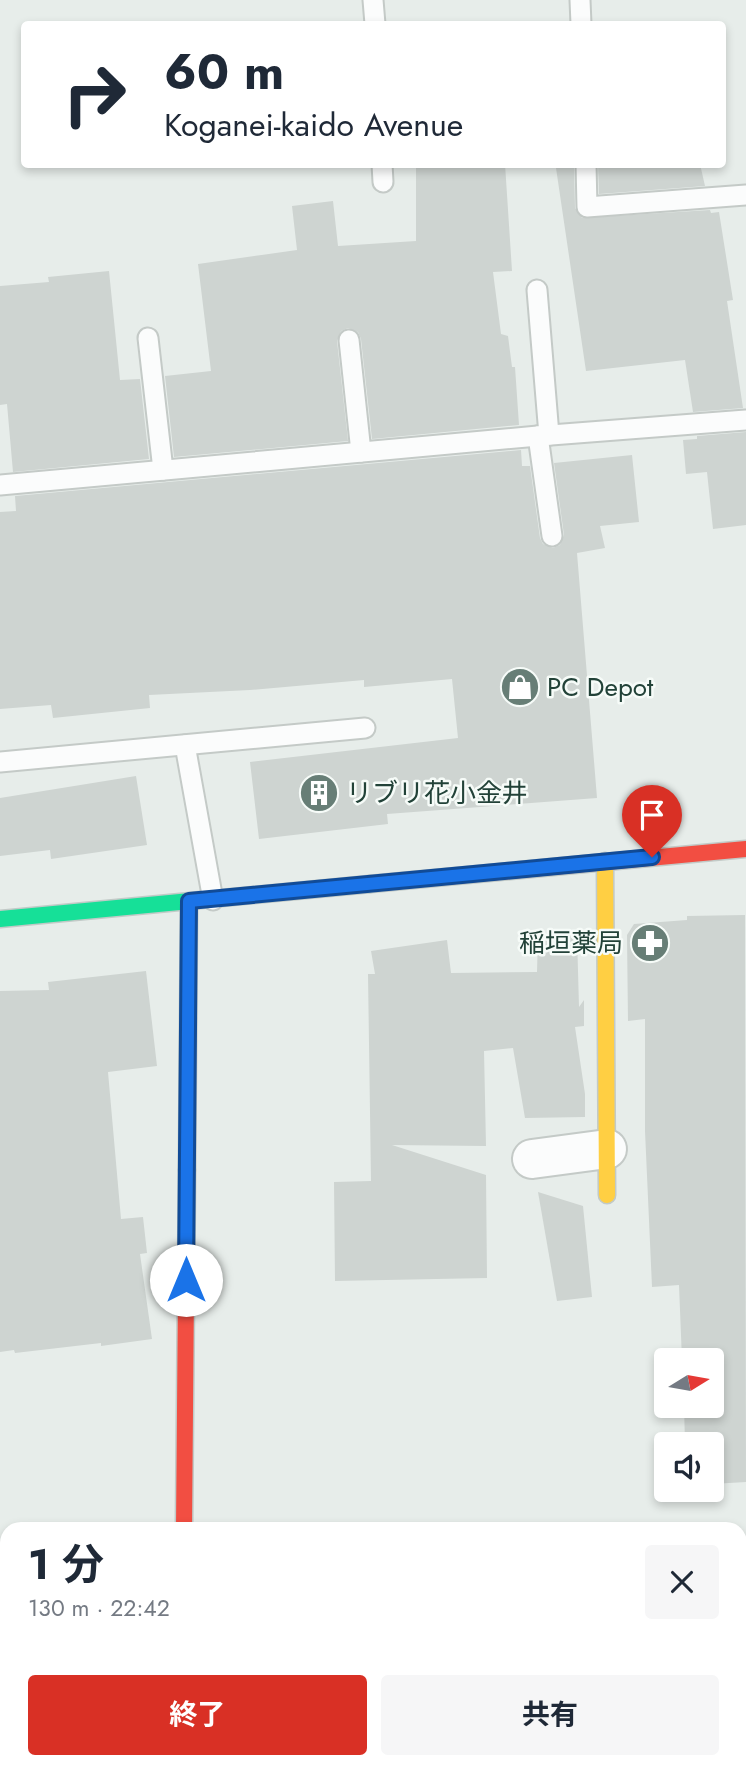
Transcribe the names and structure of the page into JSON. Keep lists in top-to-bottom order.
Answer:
{
  "places": {
    "shop": ["PC Depot"],
    "building": ["リブリ花小金井"],
    "pharmacy": ["稲垣薬局"]
  },
  "north": "right",
  "page": {
    "turn": ["60 m", "Koganei-kaido Avenue"],
    "heading": ["1 分", "130 m · 22:42"],
    "buttons": ["終了", "共有"]
  }
}
